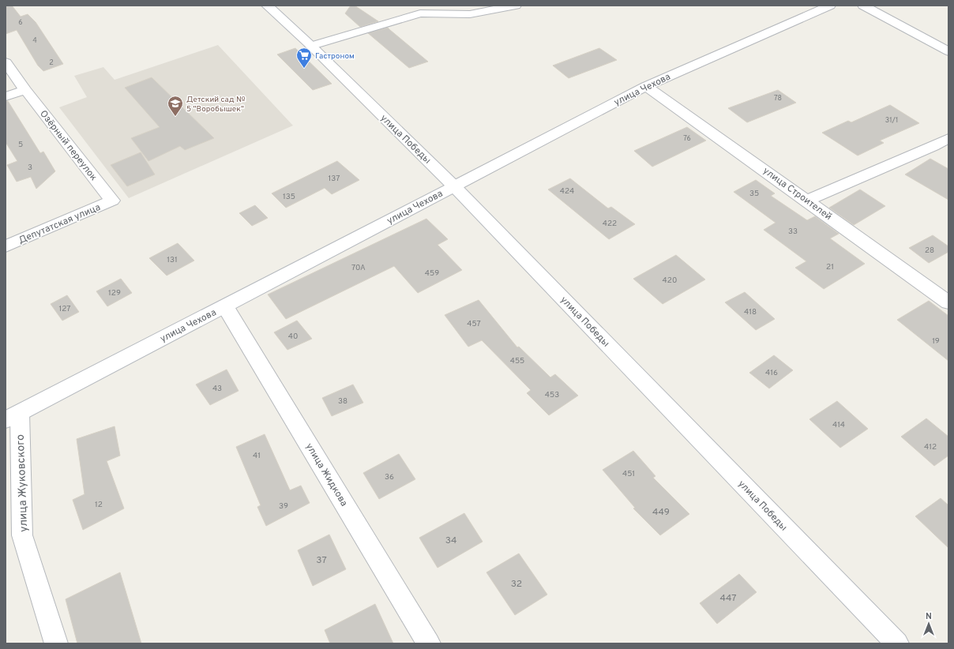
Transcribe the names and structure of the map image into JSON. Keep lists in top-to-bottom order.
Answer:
{
  "streets": {
    "street": [
      "улица Чехова",
      "улица Победы",
      "Озёрный переулок",
      "улица Строителей",
      "Депутатская улица",
      "улица Жидкова",
      "улица Жуковского"
    ]
  },
  "crossings": [
    ["улица Чехова", "улица Победы"],
    ["улица Чехова", "улица Строителей"],
    ["улица Чехова", "улица Жидкова"],
    ["улица Чехова", "улица Жуковского"],
    ["Озёрный переулок", "Депутатская улица"]
  ],
  "places": {
    "supermarket": ["Гастроном"],
    "school or university": ["Детский сад № 5 \"Воробышек\""]
  },
  "house_numbers": [
    "6",
    "4",
    "2",
    "78",
    "31/1",
    "76",
    "5",
    "3",
    "137",
    "424",
    "35",
    "135",
    "422",
    "33",
    "28",
    "131",
    "21",
    "70А",
    "459",
    "420",
    "129",
    "127",
    "418",
    "457",
    "40",
    "19",
    "455",
    "416",
    "43",
    "453",
    "38",
    "414",
    "412",
    "41",
    "451",
    "36",
    "12",
    "39",
    "449",
    "34",
    "37",
    "32",
    "447"
  ],
  "north": "top"
}
